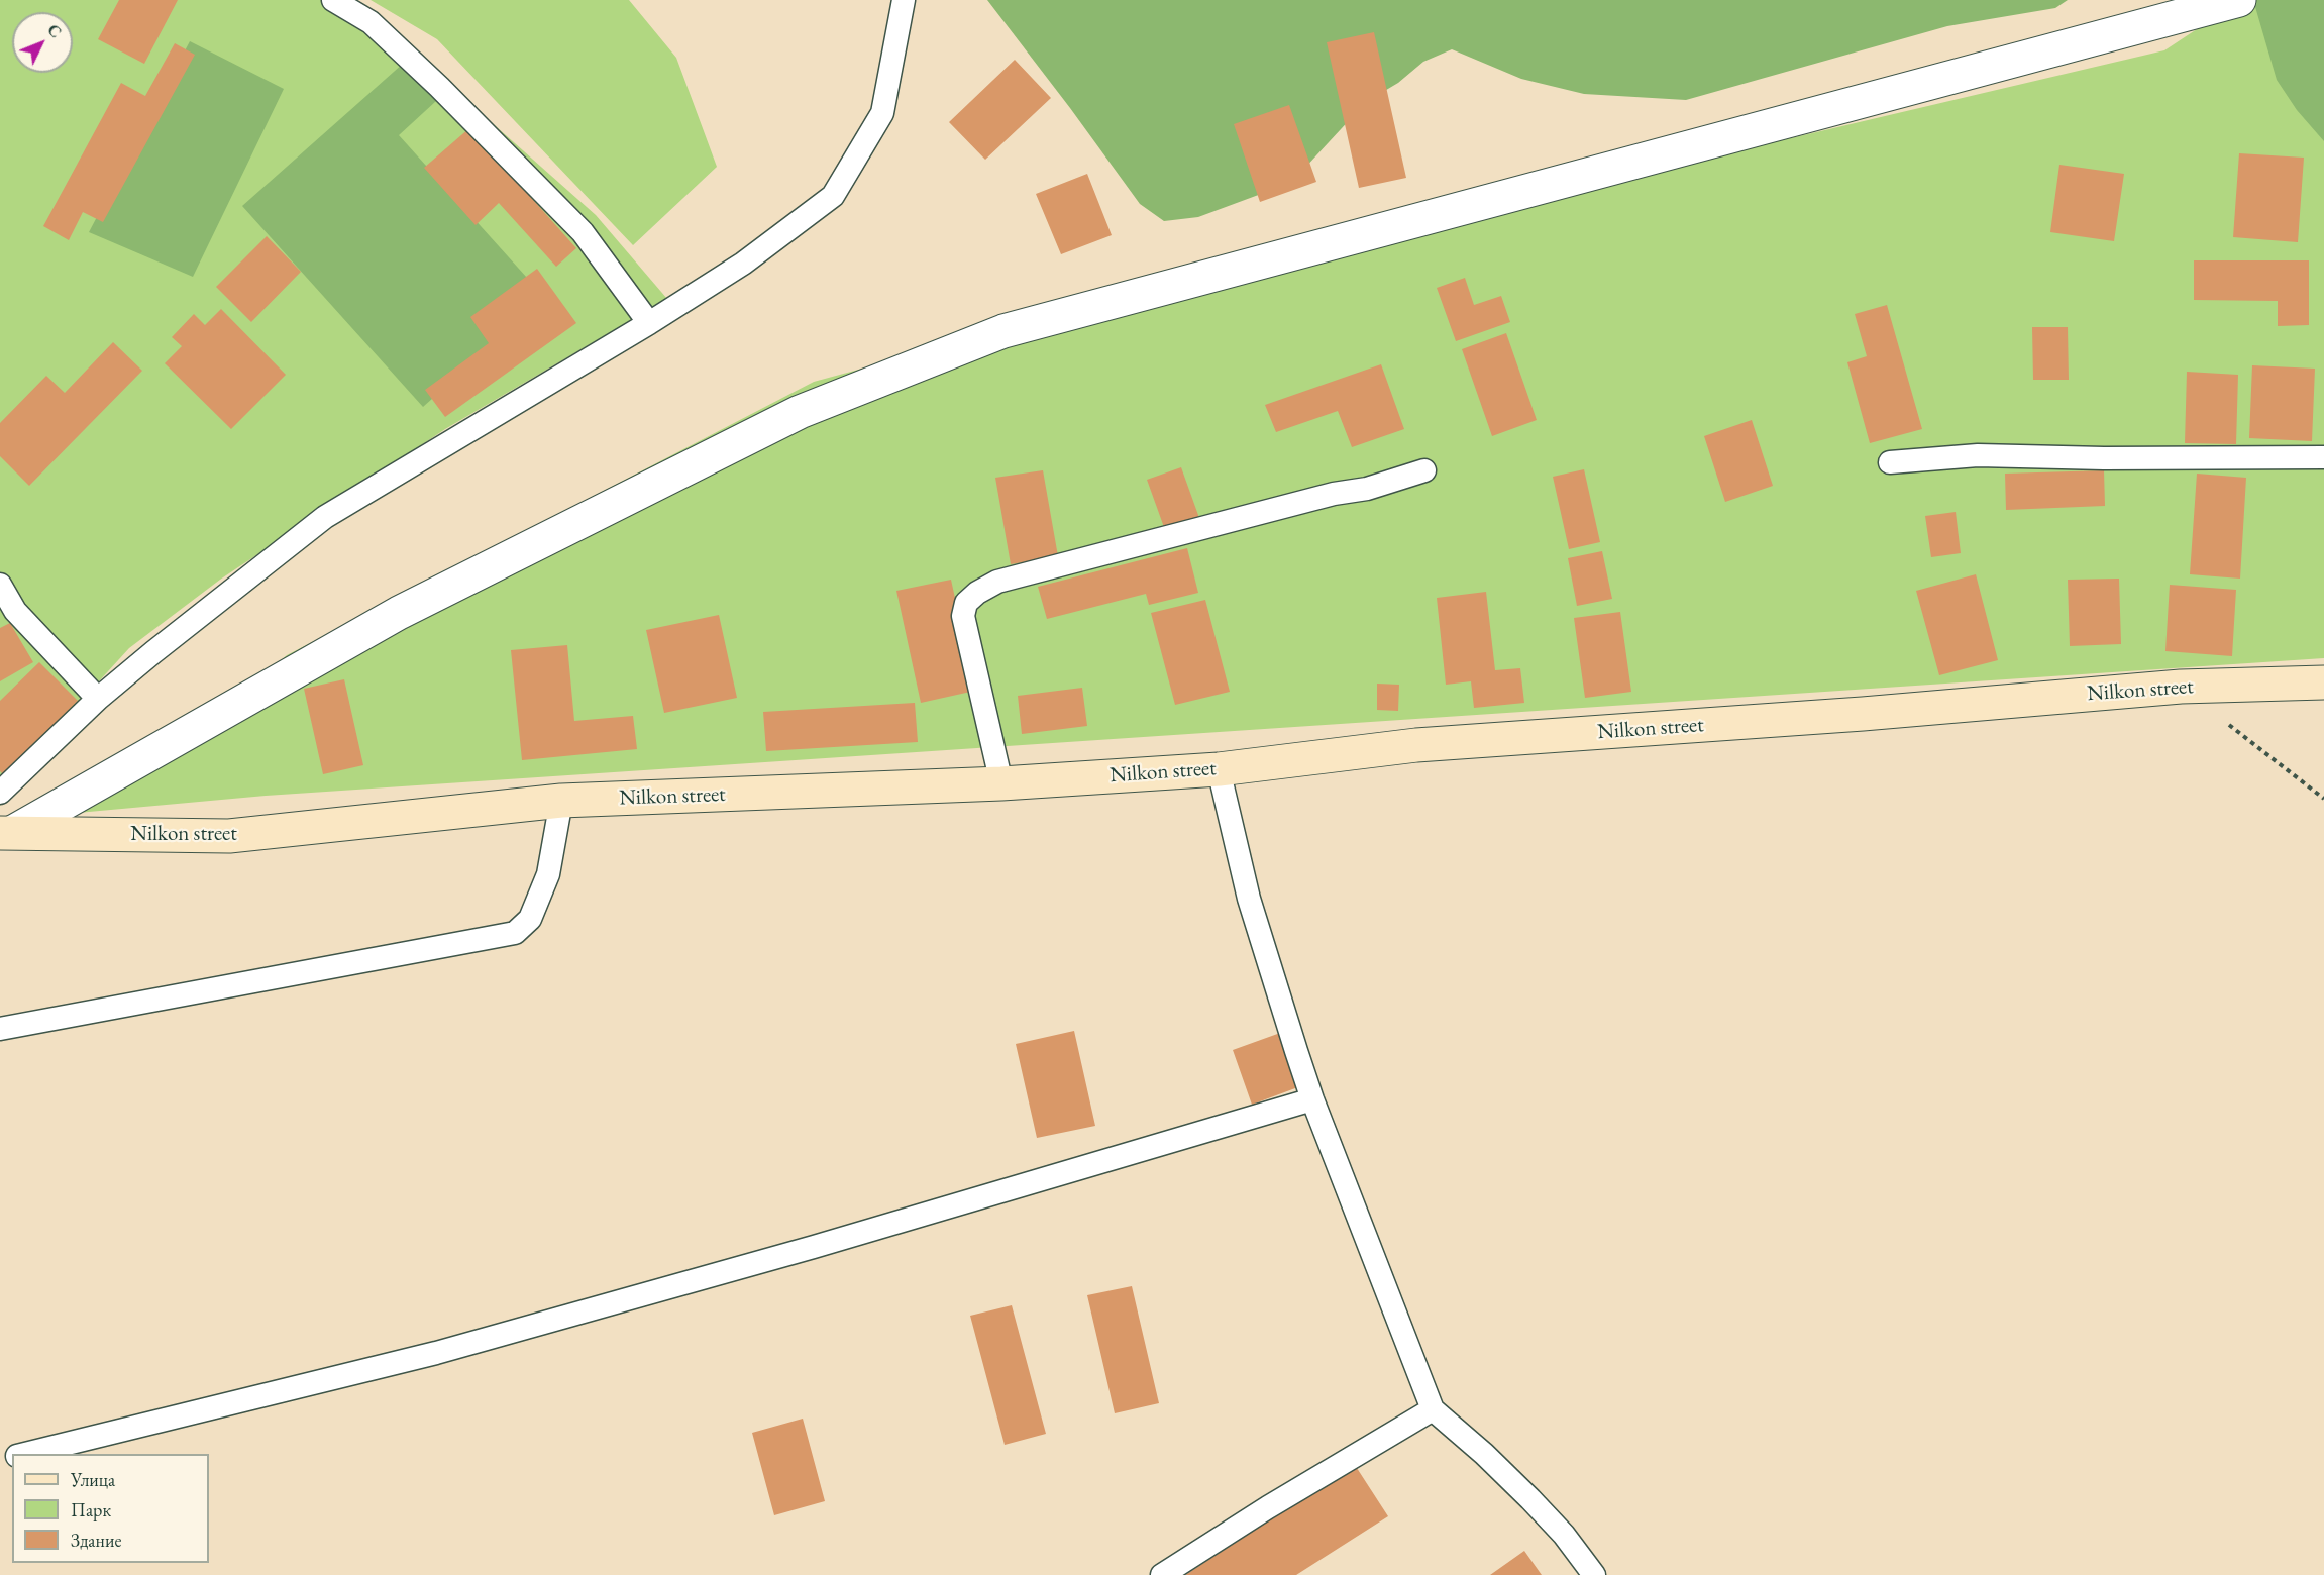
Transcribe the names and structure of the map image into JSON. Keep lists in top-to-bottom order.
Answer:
{
  "streets": {
    "street": ["Nilkon street"]
  },
  "legend": ["Улица", "Парк", "Здание"],
  "north": "top right"
}
